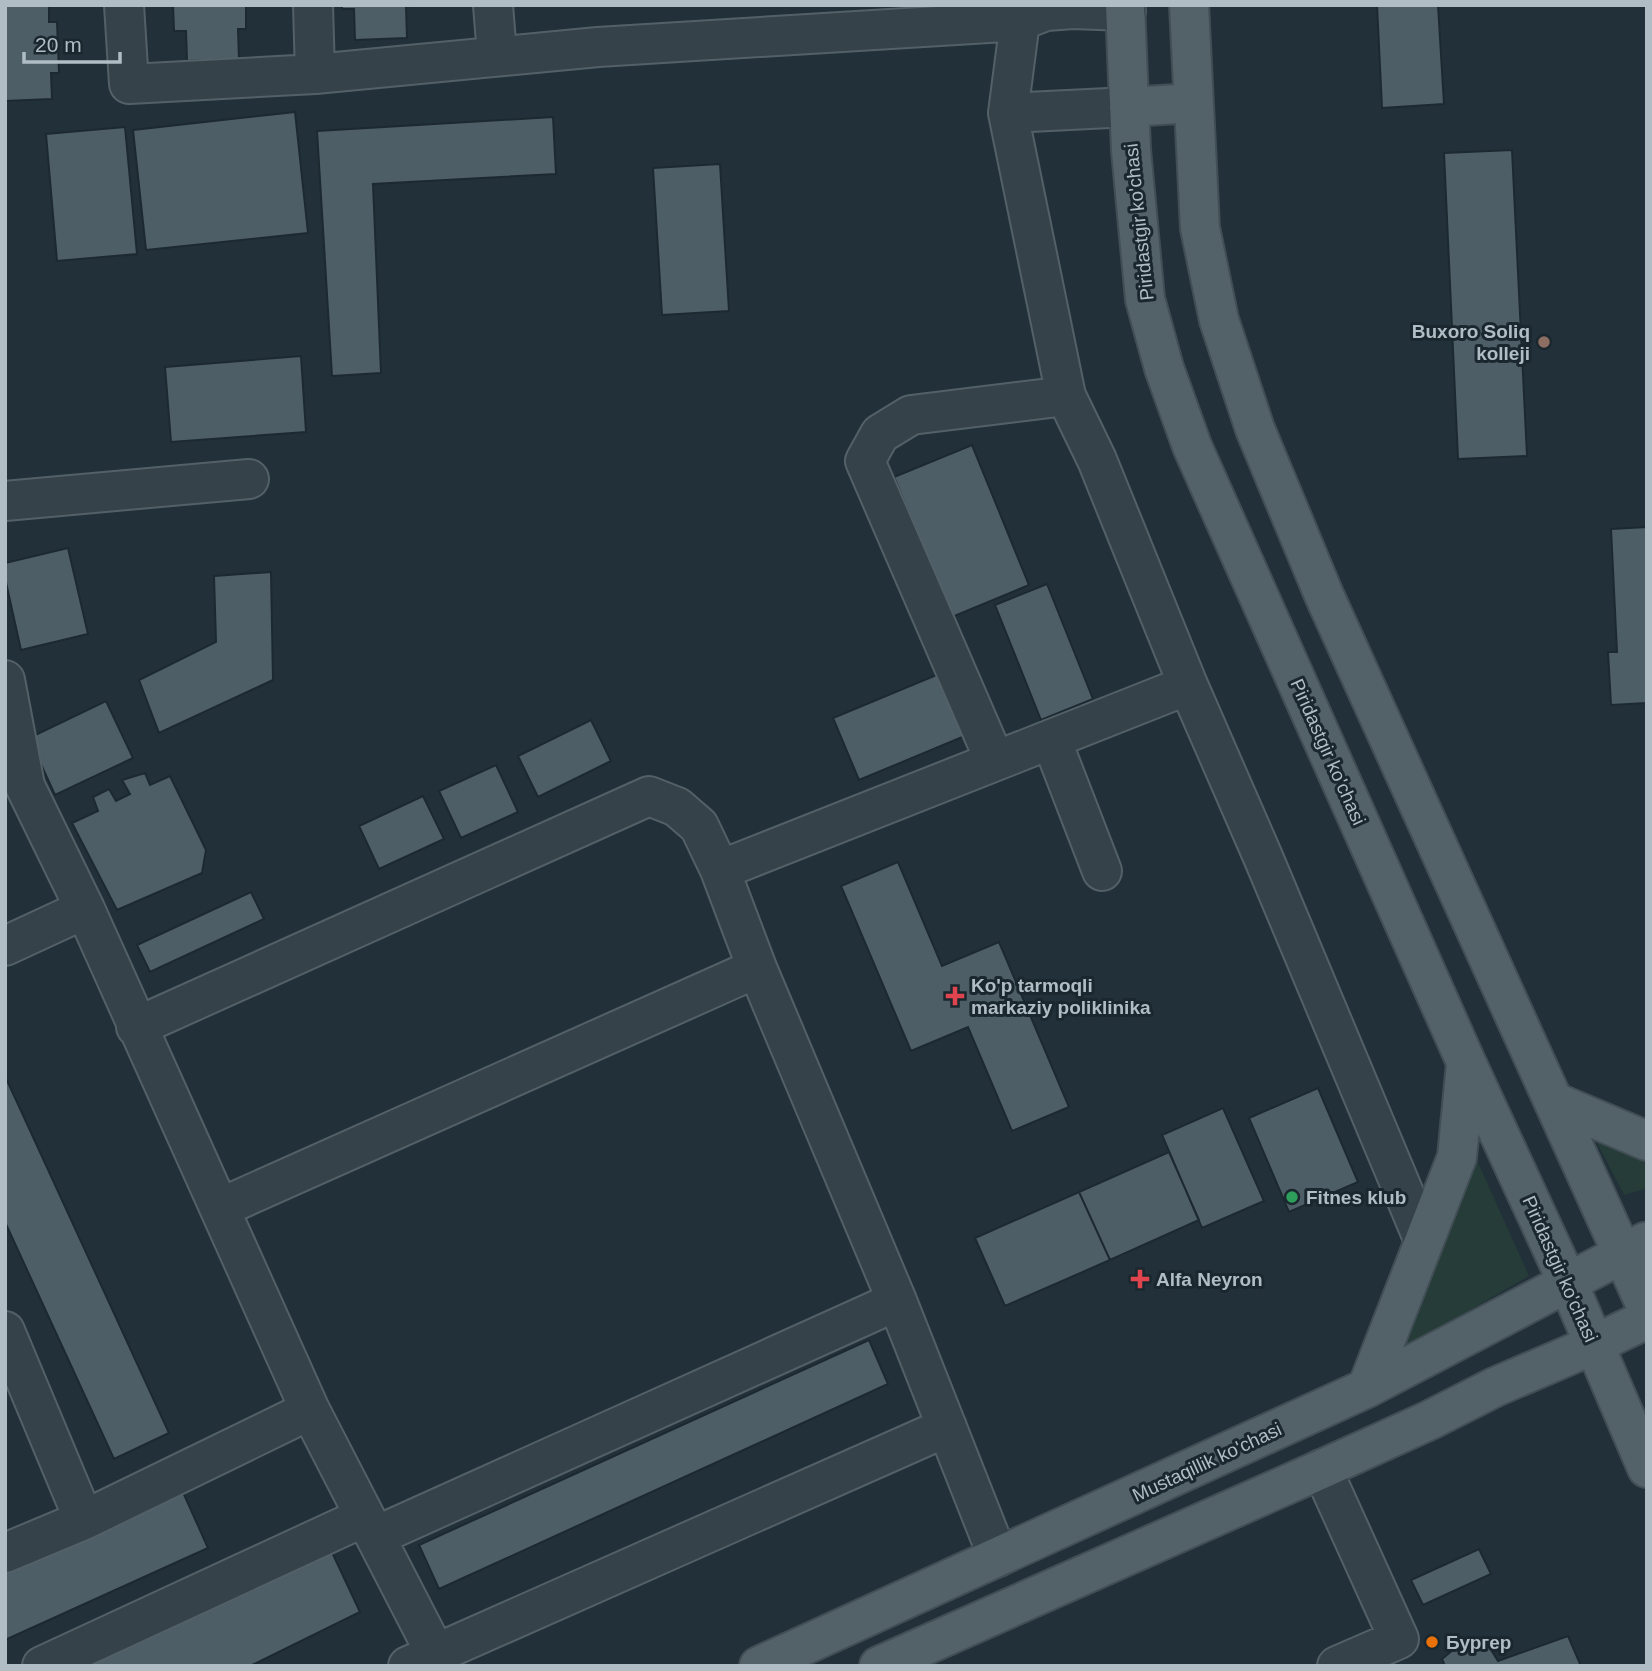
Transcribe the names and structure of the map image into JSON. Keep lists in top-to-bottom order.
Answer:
{
  "streets": {
    "main road": ["Piridastgir ko'chasi", "Mustaqillik ko'chasi"]
  },
  "crossings": [
    ["Piridastgir ko'chasi", "Mustaqillik ko'chasi"]
  ],
  "places": {
    "other": ["Buxoro Soliq kolleji", "Fitnes klub", "Бургер"],
    "health": ["Ko'p tarmoqli markaziy poliklinika", "Alfa Neyron"]
  },
  "scale_bar": "20 m"
}
